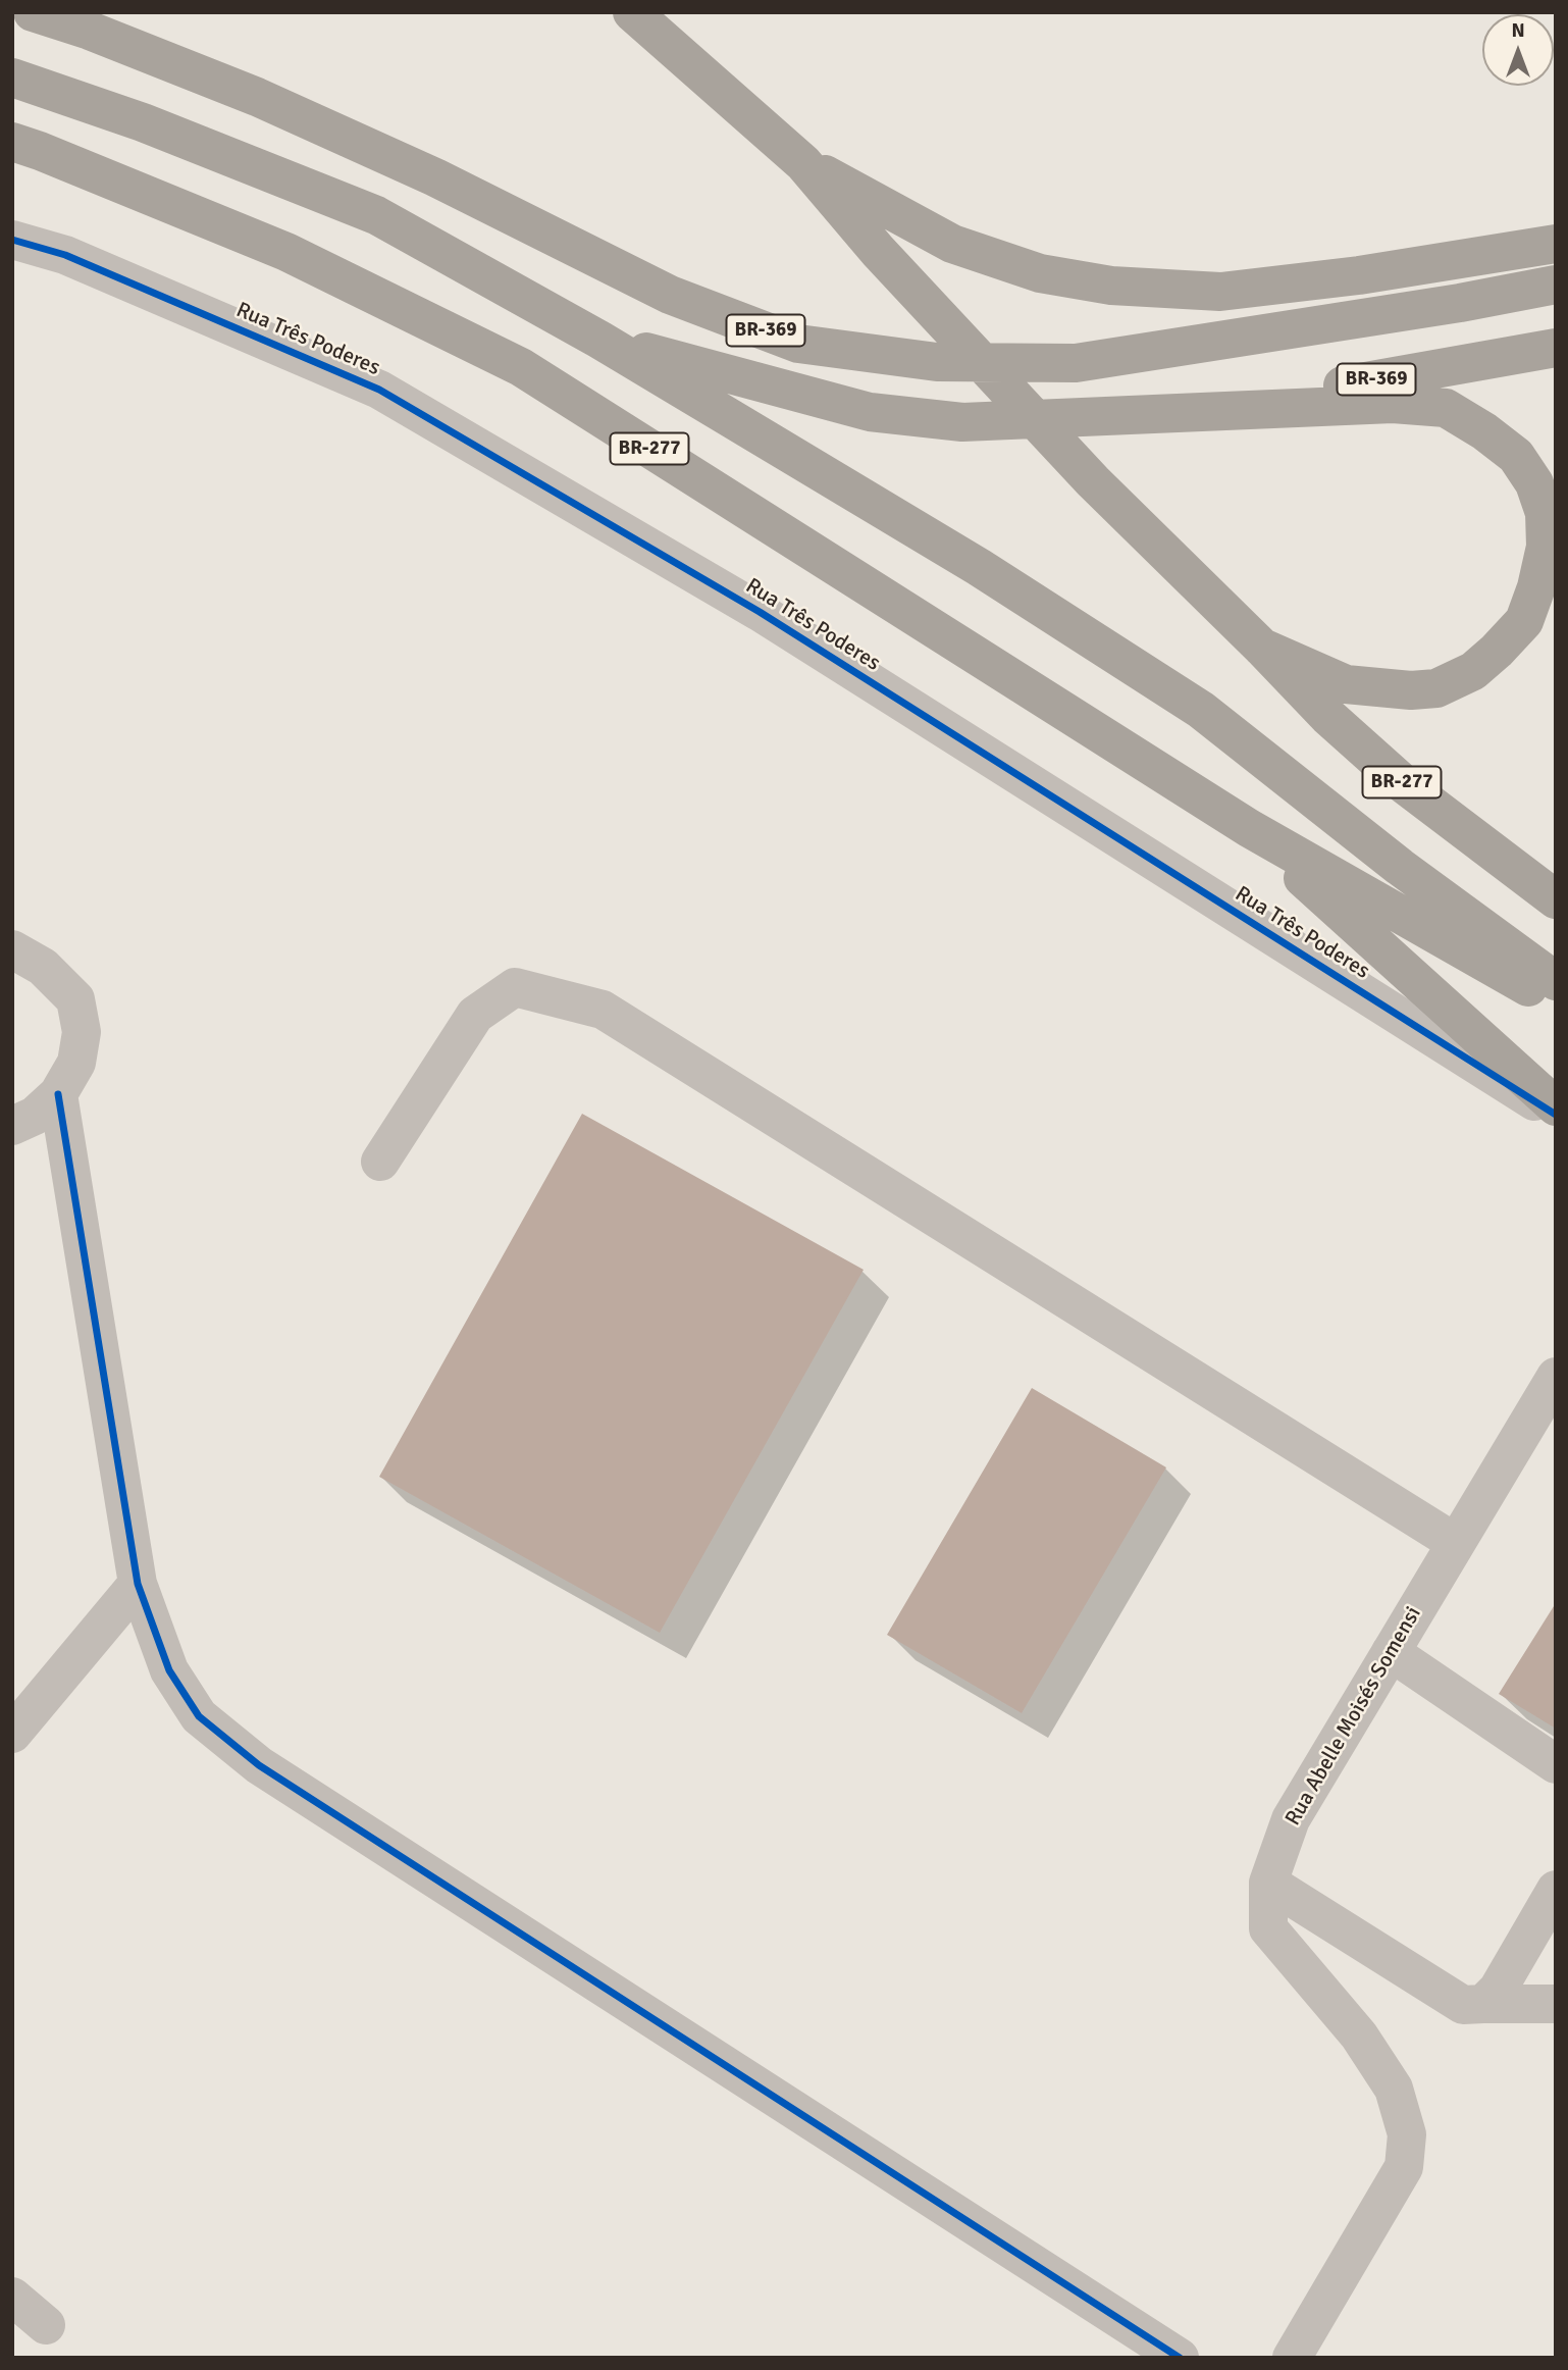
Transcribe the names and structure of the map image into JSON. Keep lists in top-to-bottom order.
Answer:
{
  "streets": {
    "highway": ["BR-369", "BR-277"],
    "street": ["Rua Três Poderes", "Rua Abelle Moisés Somensi"]
  },
  "north": "top"
}
